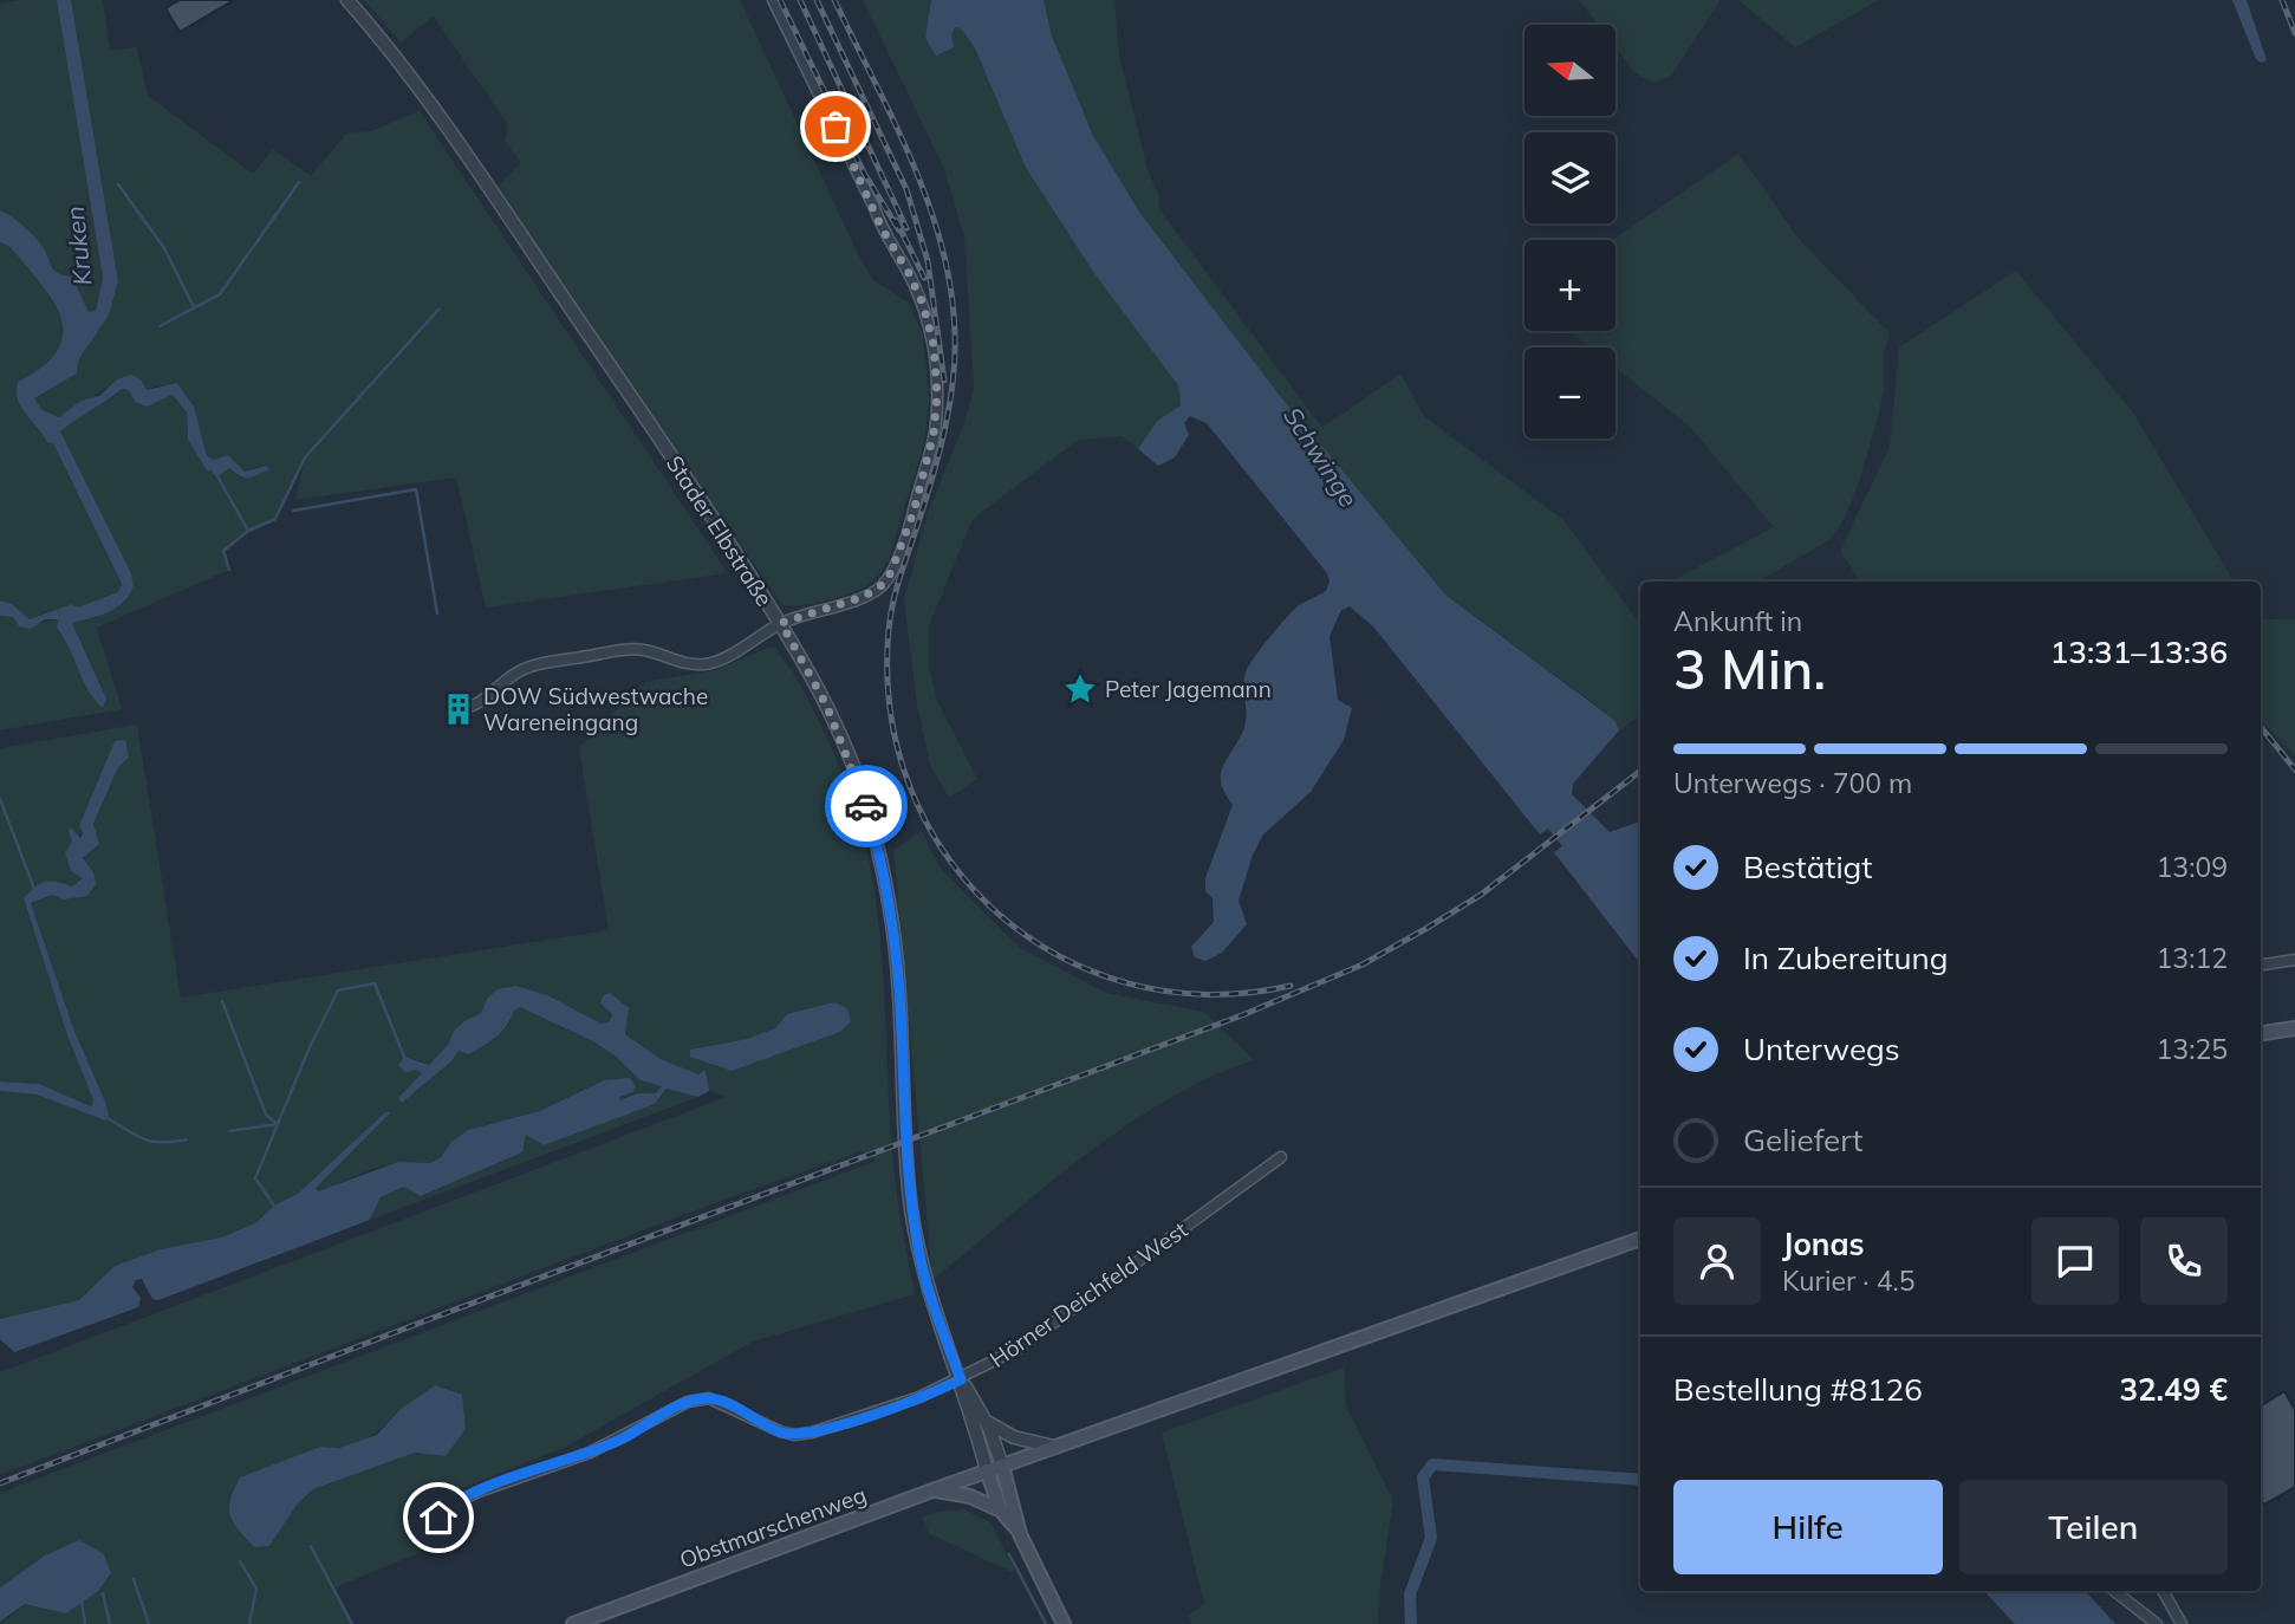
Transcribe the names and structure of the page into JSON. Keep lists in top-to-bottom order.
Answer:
{
  "streets": {
    "main road": ["Obstmarschenweg"],
    "street": ["Stader Elbstraße", "Hörner Deichfeld West"]
  },
  "crossings": [
    ["Stader Elbstraße", "Hörner Deichfeld West"],
    ["Stader Elbstraße", "Obstmarschenweg"]
  ],
  "water": ["Kruken", "Schwinge"],
  "places": {
    "place": ["Peter Jagemann"],
    "building": ["DOW Südwestwache Wareneingang"]
  },
  "north": "left",
  "page": {
    "map_buttons": ["+", "−"],
    "heading": ["3 Min.", "Ankunft in", "13:31–13:36"],
    "panel": [
      "Jonas",
      "Kurier · 4.5",
      "Bestellung #8126",
      "32.49 €"
    ],
    "bar": "Unterwegs · 700 m",
    "list": [
      ["Bestätigt", "13:09"],
      ["In Zubereitung", "13:12"],
      ["Unterwegs", "13:25"],
      "Geliefert"
    ],
    "buttons": ["Hilfe", "Teilen"]
  }
}
